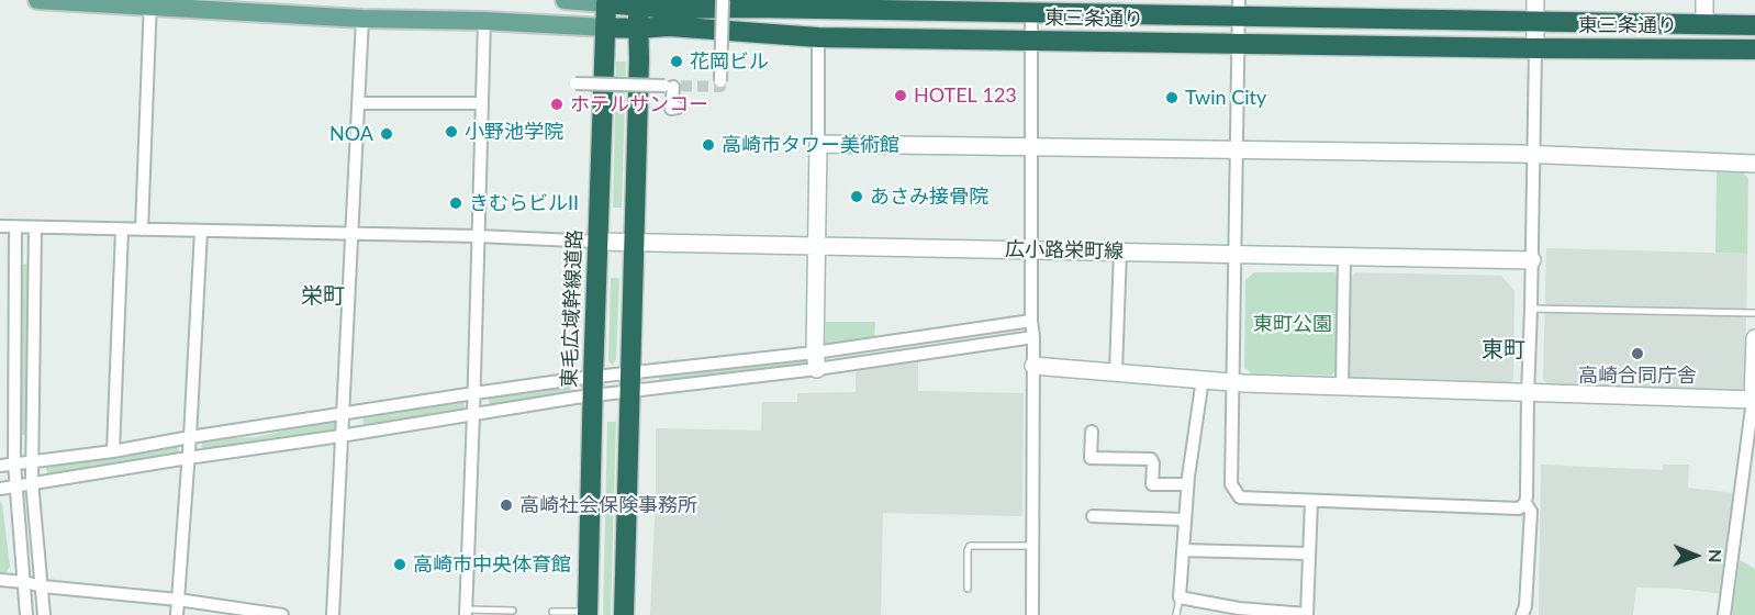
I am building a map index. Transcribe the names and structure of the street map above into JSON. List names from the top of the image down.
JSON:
{
  "streets": {
    "highway": ["東三条通り", "東毛広域幹線道路"],
    "street": ["広小路栄町線"]
  },
  "crossings": [
    ["東三条通り", "東毛広域幹線道路"],
    ["広小路栄町線", "東毛広域幹線道路"]
  ],
  "districts": ["栄町", "東町"],
  "parks": ["東町公園"],
  "places": [
    "花岡ビル",
    "HOTEL 123",
    "Twin City",
    "ホテルサンコー",
    "小野池学院",
    "NOA",
    "高崎市タワー美術館",
    "あさみ接骨院",
    "きむらビルII",
    "高崎合同庁舎",
    "高崎社会保険事務所",
    "高崎市中央体育館"
  ],
  "north": "right"
}
